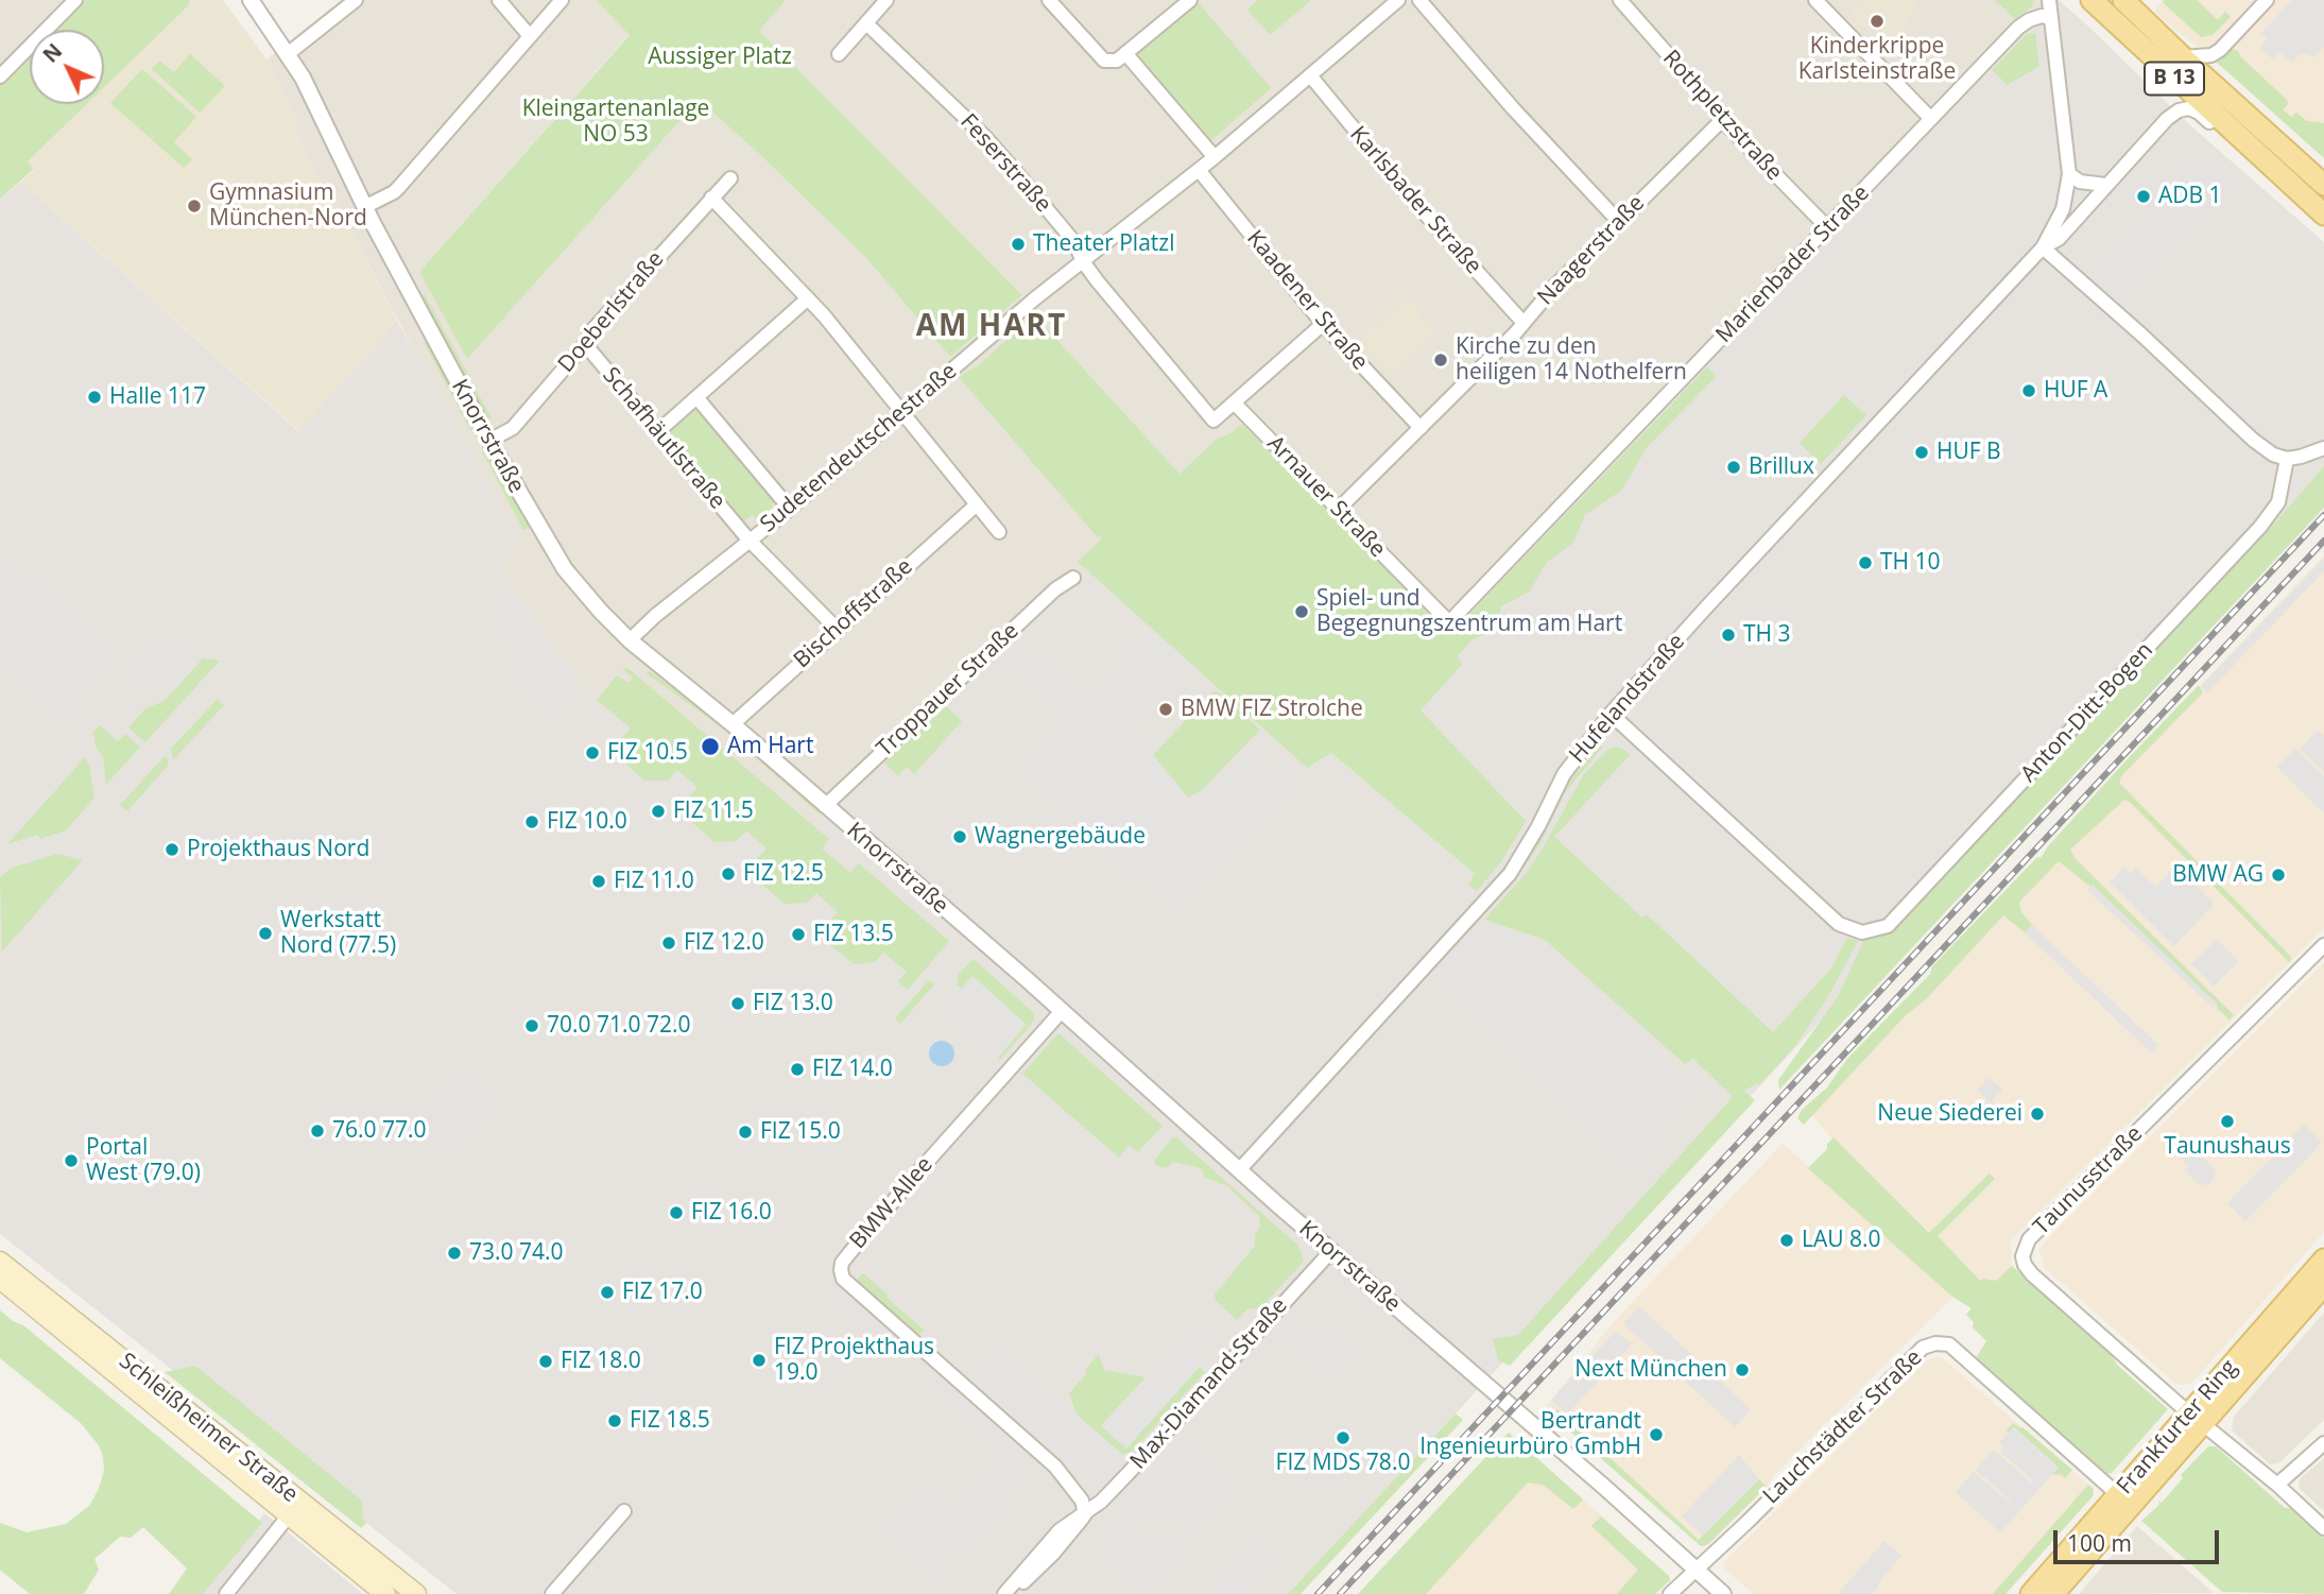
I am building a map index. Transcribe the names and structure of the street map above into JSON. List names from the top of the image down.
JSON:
{
  "streets": {
    "main road": ["B 13", "Frankfurter Ring", "Schleißheimer Straße"],
    "street": [
      "Rothpletzstraße",
      "Feserstraße",
      "Karlsbader Straße",
      "Naagerstraße",
      "Marienbader Straße",
      "Kaadener Straße",
      "Doeberlstraße",
      "Knorrstraße",
      "Schafhäutlstraße",
      "Sudetendeutschestraße",
      "Arnauer Straße",
      "Bischoffstraße",
      "Troppauer Straße",
      "Hufelandstraße",
      "Anton-Ditt-Bogen",
      "Taunusstraße",
      "BMW-Allee",
      "Max-Diamand-Straße",
      "Lauchstädter Straße"
    ]
  },
  "crossings": [
    ["B 13", "Hufelandstraße"],
    ["Rothpletzstraße", "Naagerstraße"],
    ["Rothpletzstraße", "Marienbader Straße"],
    ["Feserstraße", "Sudetendeutschestraße"],
    ["Feserstraße", "Arnauer Straße"],
    ["Karlsbader Straße", "Naagerstraße"],
    ["Karlsbader Straße", "Sudetendeutschestraße"],
    ["Naagerstraße", "Kaadener Straße"],
    ["Naagerstraße", "Arnauer Straße"],
    ["Marienbader Straße", "Arnauer Straße"],
    ["Marienbader Straße", "Hufelandstraße"],
    ["Kaadener Straße", "Sudetendeutschestraße"],
    ["Doeberlstraße", "Knorrstraße"],
    ["Doeberlstraße", "Schafhäutlstraße"],
    ["Knorrstraße", "Sudetendeutschestraße"],
    ["Knorrstraße", "Bischoffstraße"],
    ["Knorrstraße", "Troppauer Straße"],
    ["Knorrstraße", "Hufelandstraße"],
    ["Knorrstraße", "BMW-Allee"],
    ["Knorrstraße", "Max-Diamand-Straße"],
    ["Knorrstraße", "Lauchstädter Straße"],
    ["Schafhäutlstraße", "Sudetendeutschestraße"],
    ["Schafhäutlstraße", "Bischoffstraße"],
    ["Hufelandstraße", "Anton-Ditt-Bogen"],
    ["Taunusstraße", "Frankfurter Ring"],
    ["BMW-Allee", "Max-Diamand-Straße"],
    ["Lauchstädter Straße", "Frankfurter Ring"]
  ],
  "districts": ["AM HART"],
  "parks": ["Aussiger Platz", "Kleingartenanlage NO 53"],
  "places": [
    "Kinderkrippe Karlsteinstraße",
    "ADB 1",
    "Gymnasium München-Nord",
    "Theater Platzl",
    "Kirche zu den heiligen 14 Nothelfern",
    "HUF A",
    "Halle 117",
    "HUF B",
    "Brillux",
    "TH 10",
    "Spiel- und Begegnungszentrum am Hart",
    "TH 3",
    "BMW FIZ Strolche",
    "Am Hart",
    "FIZ 10.5",
    "FIZ 11.5",
    "FIZ 10.0",
    "Wagnergebäude",
    "Projekthaus Nord",
    "FIZ 12.5",
    "BMW AG",
    "FIZ 11.0",
    "Werkstatt Nord (77.5)",
    "FIZ 13.5",
    "FIZ 12.0",
    "FIZ 13.0",
    "70.0 71.0 72.0",
    "FIZ 14.0",
    "Neue Siederei",
    "Taunushaus",
    "76.0 77.0",
    "FIZ 15.0",
    "Portal West (79.0)",
    "FIZ 16.0",
    "LAU 8.0",
    "73.0 74.0",
    "FIZ 17.0",
    "FIZ Projekthaus 19.0",
    "FIZ 18.0",
    "Next München",
    "FIZ 18.5",
    "Bertrandt Ingenieurbüro GmbH",
    "FIZ MDS 78.0"
  ],
  "scale_bar": "100 m",
  "north": "top left"
}
